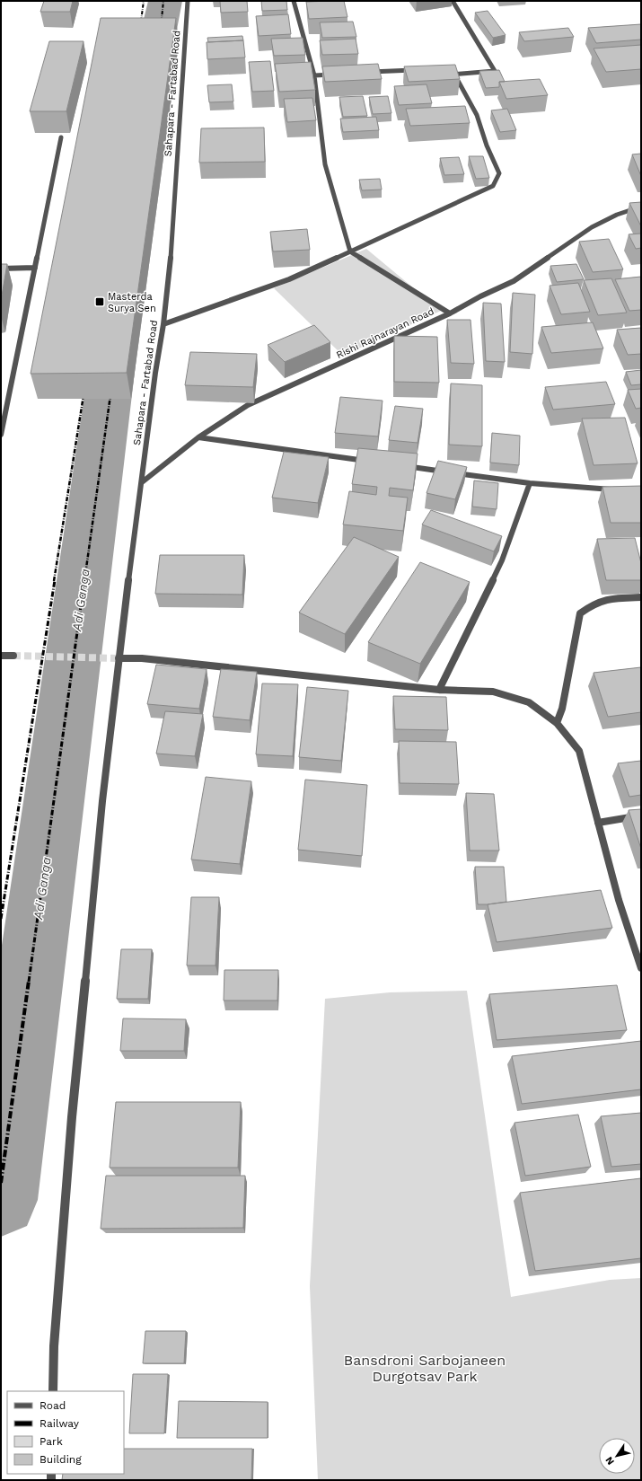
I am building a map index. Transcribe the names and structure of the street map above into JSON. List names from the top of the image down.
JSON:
{
  "streets": {
    "street": ["Sahapara - Fartabad Road", "Rishi Rajnarayan Road"]
  },
  "crossings": [
    ["Sahapara - Fartabad Road", "Rishi Rajnarayan Road"]
  ],
  "water": ["Adi Ganga"],
  "parks": ["Bansdroni Sarbojaneen Durgotsav Park"],
  "places": {
    "transit": ["Masterda Surya Sen"]
  },
  "legend": [
    "Road",
    "Railway",
    "Park",
    "Building"
  ],
  "north": "bottom left"
}
